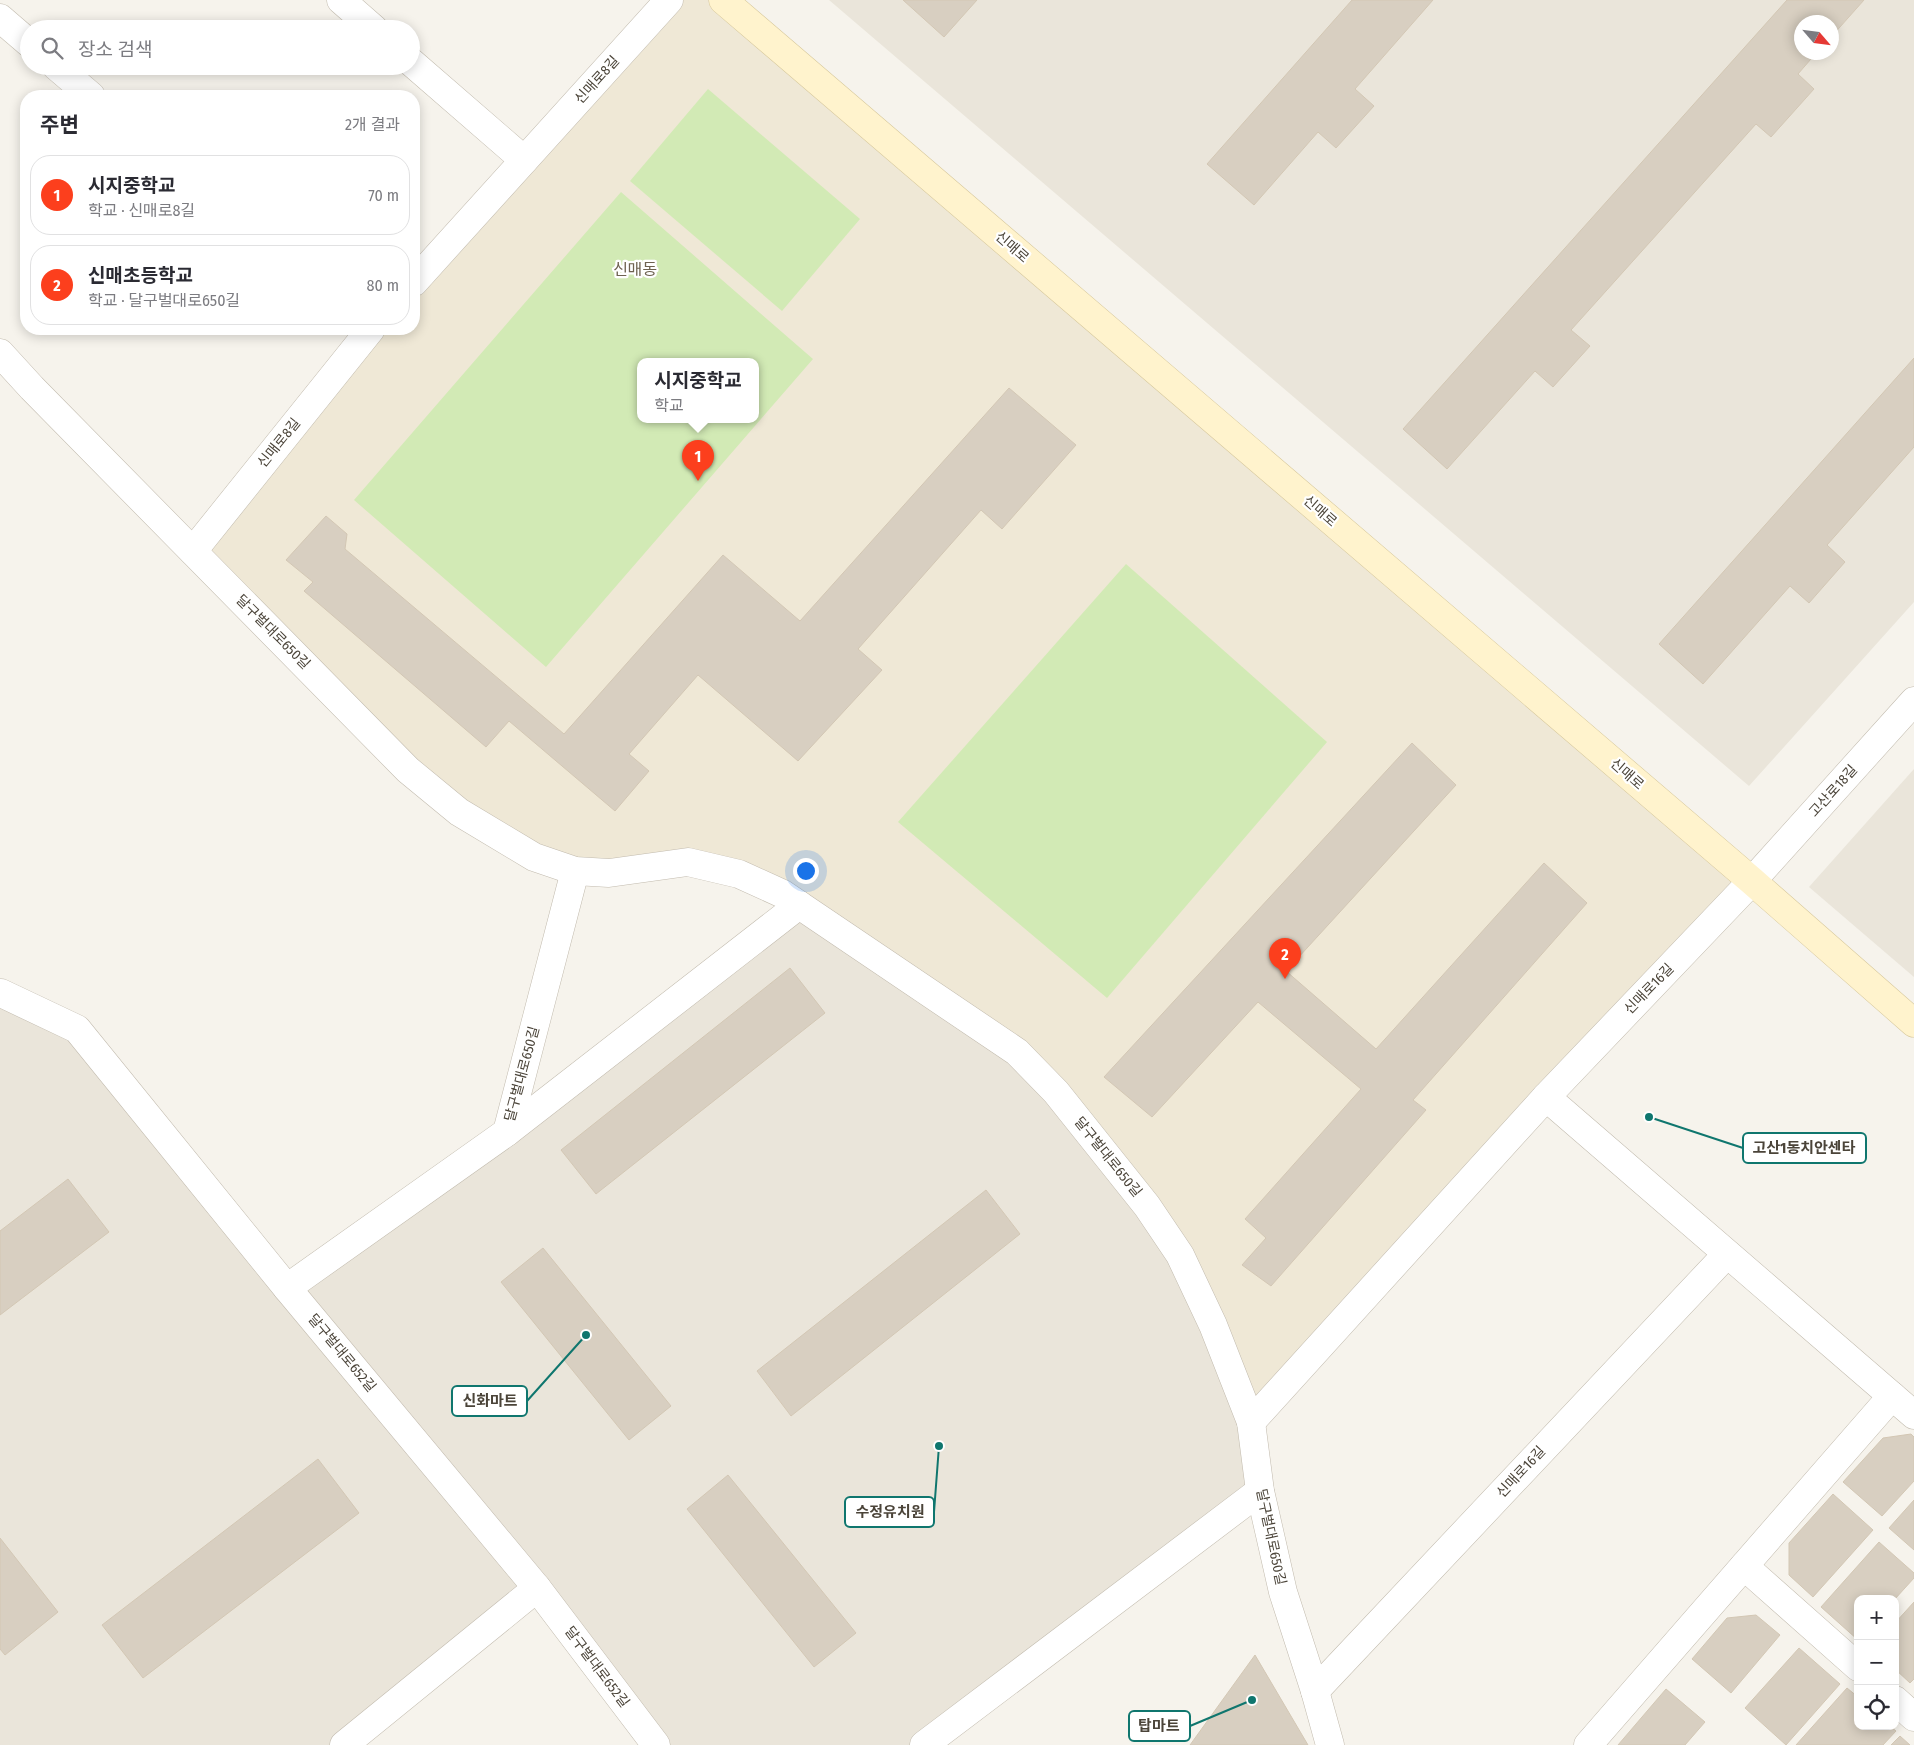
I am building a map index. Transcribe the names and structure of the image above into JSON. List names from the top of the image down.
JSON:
{
  "streets": {
    "street": [
      "신매로8길",
      "신매로",
      "달구벌대로650길",
      "고산로18길",
      "신매로16길",
      "달구벌대로652길"
    ]
  },
  "crossings": [
    ["신매로8길", "달구벌대로650길"],
    ["신매로", "고산로18길"],
    ["신매로", "신매로16길"],
    ["달구벌대로650길", "신매로16길"],
    ["달구벌대로650길", "달구벌대로652길"],
    ["고산로18길", "신매로16길"]
  ],
  "districts": ["신매동"],
  "places": [
    "고산1동치안센타",
    "신화마트",
    "수정유치원",
    "탑마트"
  ],
  "north": "bottom right",
  "page": {
    "search": "장소 검색",
    "heading": ["주변", "2개 결과"],
    "list": [
      {
        "mark": "1",
        "name": "시지중학교",
        "note": "학교 · 신매로8길",
        "value": "70 m"
      },
      {
        "mark": "2",
        "name": "신매초등학교",
        "note": "학교 · 달구벌대로650길",
        "value": "80 m"
      }
    ],
    "popup": ["시지중학교", "학교"],
    "pins": ["1", "2"],
    "map_buttons": ["+", "−"]
  }
}
